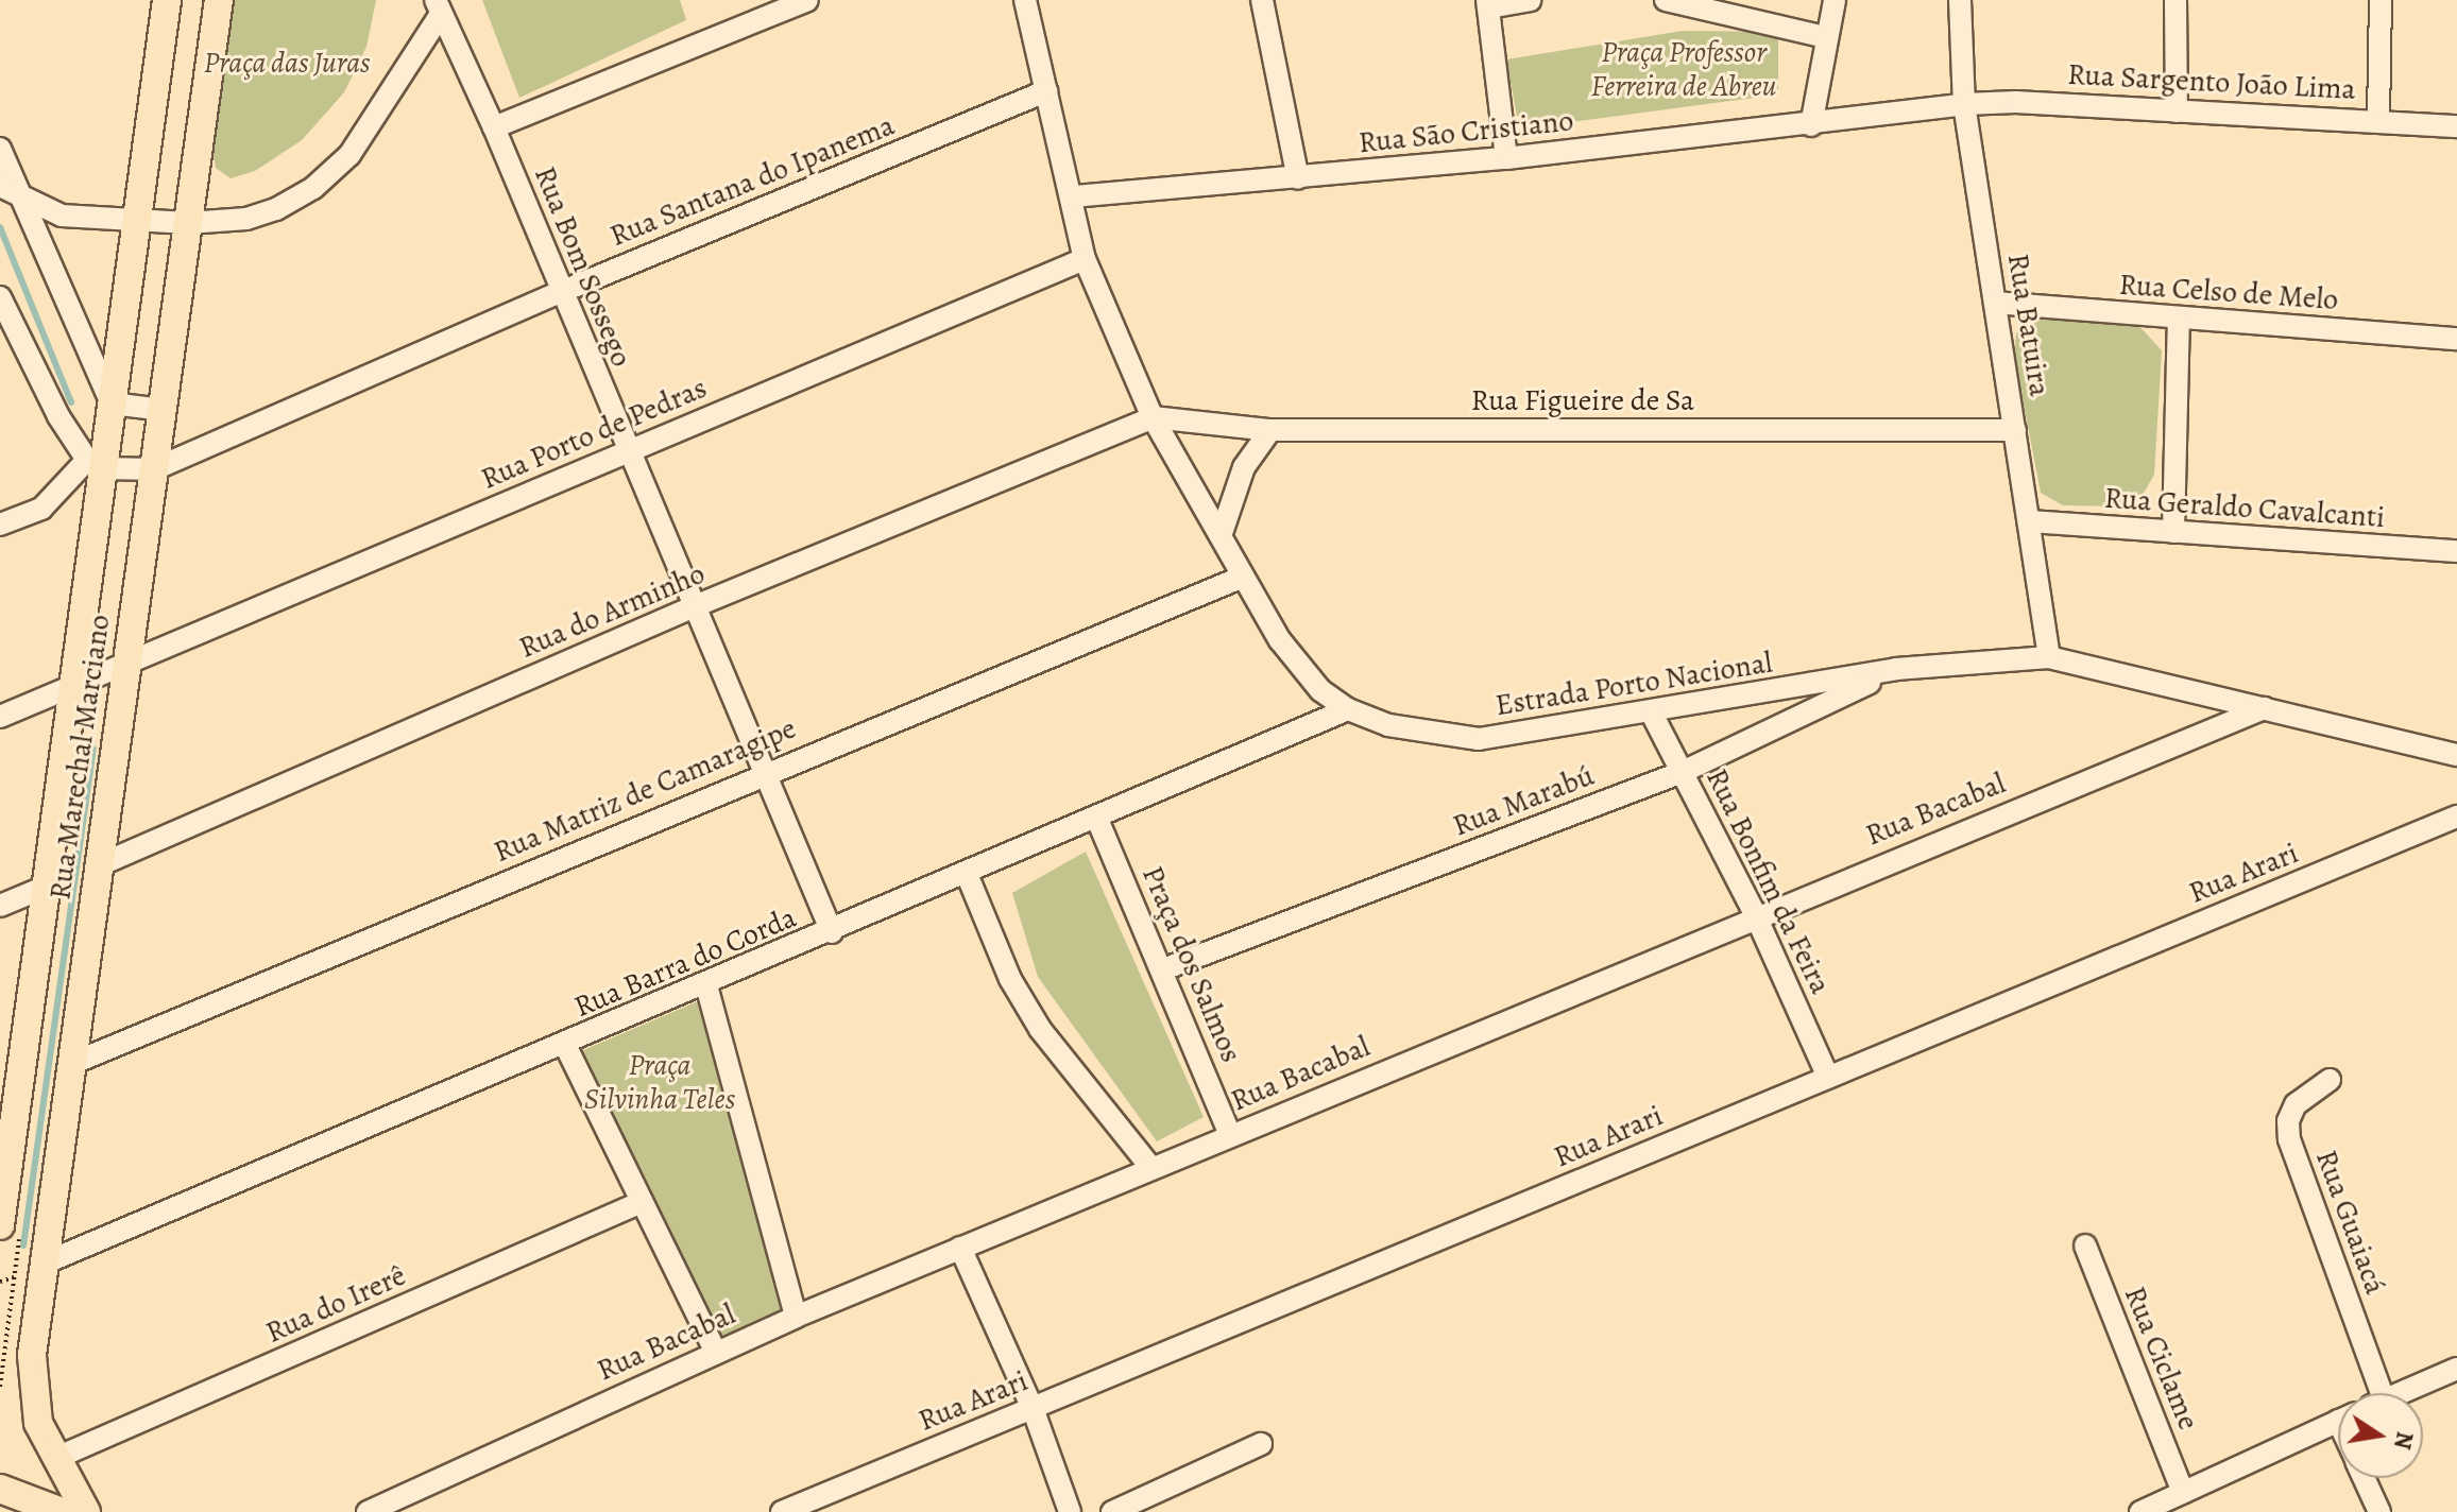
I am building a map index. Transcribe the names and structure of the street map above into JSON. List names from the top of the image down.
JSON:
{
  "streets": {
    "main road": ["Rua Marechal Marciano"],
    "street": [
      "Rua Sargento João Lima",
      "Rua São Cristiano",
      "Rua Santana do Ipanema",
      "Rua Bom Sossego",
      "Rua Celso de Melo",
      "Rua Batuira",
      "Rua Figueire de Sa",
      "Rua Porto de Pedras",
      "Rua Geraldo Cavalcanti",
      "Rua do Arminho",
      "Estrada Porto Nacional",
      "Rua Matriz de Camaragipe",
      "Rua Marabú",
      "Rua Bacabal",
      "Rua Arari",
      "Rua Bonfim da Feira",
      "Rua Barra do Corda",
      "Praça dos Salmos",
      "Rua Guaiacá",
      "Rua do Irerê",
      "Rua Ciclame"
    ]
  },
  "crossings": [
    ["Rua Sargento João Lima", "Rua São Cristiano"],
    ["Rua Sargento João Lima", "Rua Batuira"],
    ["Rua São Cristiano", "Rua Batuira"],
    ["Rua São Cristiano", "Estrada Porto Nacional"],
    ["Rua Santana do Ipanema", "Rua Bom Sossego"],
    ["Rua Santana do Ipanema", "Estrada Porto Nacional"],
    ["Rua Santana do Ipanema", "Rua Marechal Marciano"],
    ["Rua Bom Sossego", "Rua Porto de Pedras"],
    ["Rua Bom Sossego", "Rua do Arminho"],
    ["Rua Bom Sossego", "Rua Matriz de Camaragipe"],
    ["Rua Bom Sossego", "Rua Barra do Corda"],
    ["Rua Celso de Melo", "Rua Batuira"],
    ["Rua Batuira", "Rua Figueire de Sa"],
    ["Rua Batuira", "Rua Geraldo Cavalcanti"],
    ["Rua Batuira", "Estrada Porto Nacional"],
    ["Rua Figueire de Sa", "Rua do Arminho"],
    ["Rua Figueire de Sa", "Estrada Porto Nacional"],
    ["Rua Porto de Pedras", "Estrada Porto Nacional"],
    ["Rua Porto de Pedras", "Rua Marechal Marciano"],
    ["Rua do Arminho", "Estrada Porto Nacional"],
    ["Rua do Arminho", "Rua Marechal Marciano"],
    ["Estrada Porto Nacional", "Rua Matriz de Camaragipe"],
    ["Estrada Porto Nacional", "Rua Marabú"],
    ["Estrada Porto Nacional", "Rua Bacabal"],
    ["Estrada Porto Nacional", "Rua Bonfim da Feira"],
    ["Estrada Porto Nacional", "Rua Barra do Corda"],
    ["Rua Marechal Marciano", "Rua Matriz de Camaragipe"],
    ["Rua Marechal Marciano", "Rua Barra do Corda"],
    ["Rua Marechal Marciano", "Rua do Irerê"],
    ["Rua Marabú", "Rua Bonfim da Feira"],
    ["Rua Marabú", "Praça dos Salmos"],
    ["Rua Bacabal", "Rua Bonfim da Feira"],
    ["Rua Bacabal", "Praça dos Salmos"],
    ["Rua Arari", "Rua Bonfim da Feira"],
    ["Rua Barra do Corda", "Praça dos Salmos"]
  ],
  "parks": ["Praça Professor Ferreira de Abreu", "Praça das Juras", "Praça Silvinha Teles"],
  "north": "right"
}
